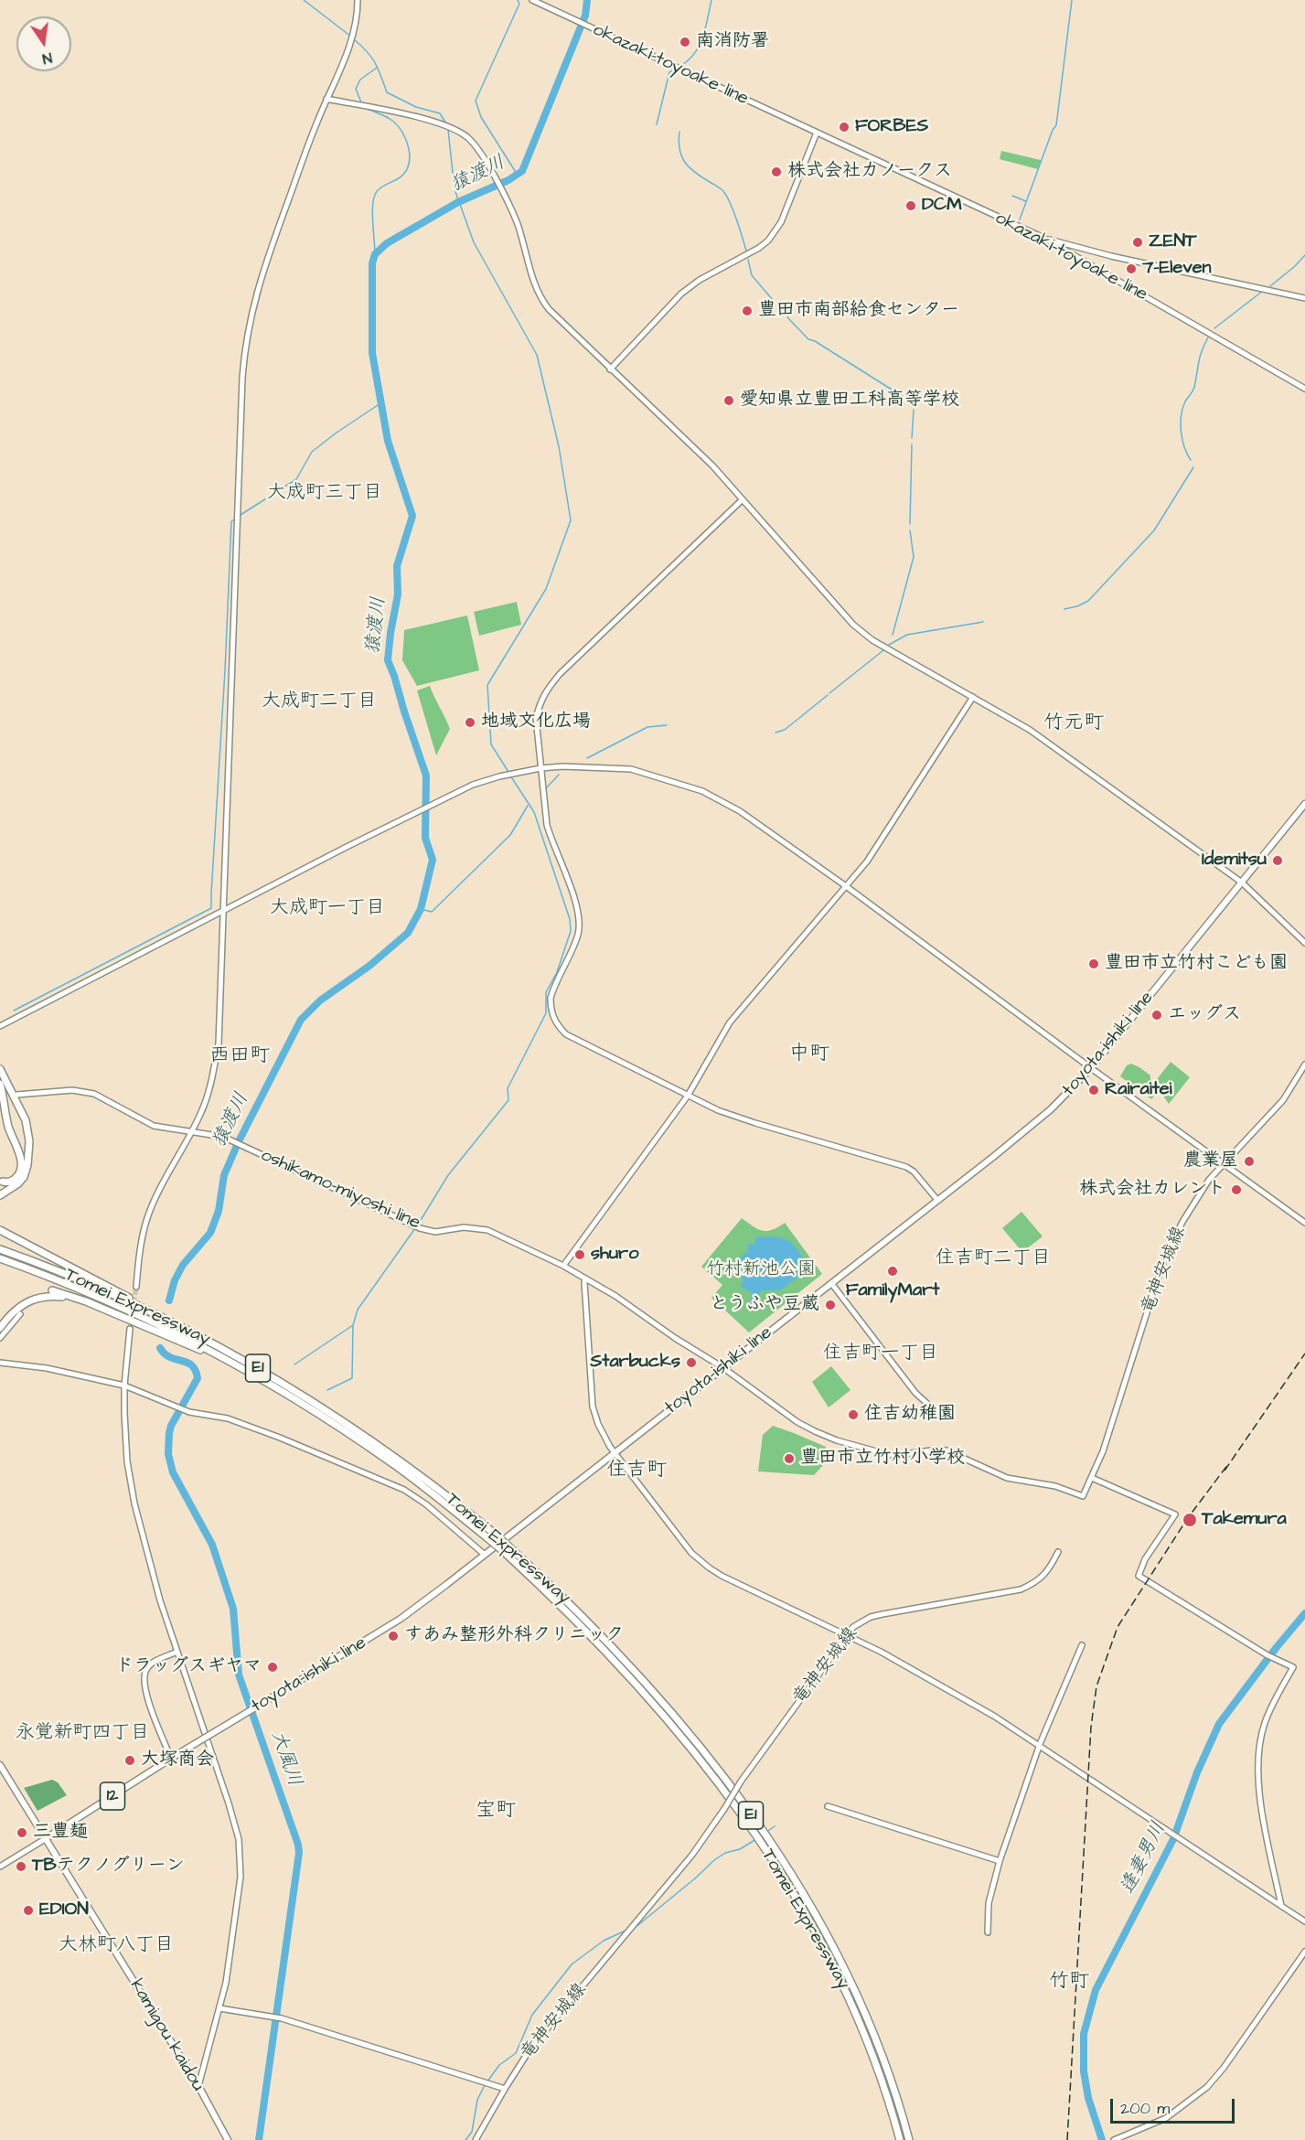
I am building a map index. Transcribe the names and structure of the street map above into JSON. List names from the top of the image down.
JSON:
{
  "streets": {
    "highway": ["Tomei Expressway", "E1"],
    "main road": ["toyota-ishiki line", "12", "kamigou kaidou"],
    "street": ["okazaki-toyoake line", "oshikamo-miyoshi line", "竜神安城線"]
  },
  "crossings": [
    ["toyota-ishiki line", "oshikamo-miyoshi line"],
    ["toyota-ishiki line", "kamigou kaidou"],
    ["oshikamo-miyoshi line", "竜神安城線"]
  ],
  "districts": [
    "大成町三丁目",
    "大成町二丁目",
    "竹元町",
    "大成町一丁目",
    "中町",
    "西田町",
    "住吉町二丁目",
    "住吉町一丁目",
    "住吉町",
    "永覚新町四丁目",
    "宝町",
    "大林町八丁目",
    "竹町"
  ],
  "water": ["猿渡川", "大風川", "逢妻男川"],
  "parks": ["竹村新池公園"],
  "places": [
    "南消防署",
    "FORBES",
    "株式会社カノークス",
    "DCM",
    "ZENT",
    "7-Eleven",
    "豊田市南部給食センター",
    "愛知県立豊田工科高等学校",
    "地域文化広場",
    "Idemitsu",
    "豊田市立竹村こども園",
    "エッグス",
    "Rairaitei",
    "農業屋",
    "株式会社カレント",
    "shuro",
    "FamilyMart",
    "とうふや豆蔵",
    "Starbucks",
    "住吉幼稚園",
    "豊田市立竹村小学校",
    "Takemura",
    "すあみ整形外科クリニック",
    "ドラッグスギヤマ",
    "大塚商会",
    "三豊麺",
    "TBテクノグリーン",
    "EDION"
  ],
  "scale_bar": "200 m",
  "north": "bottom"
}
